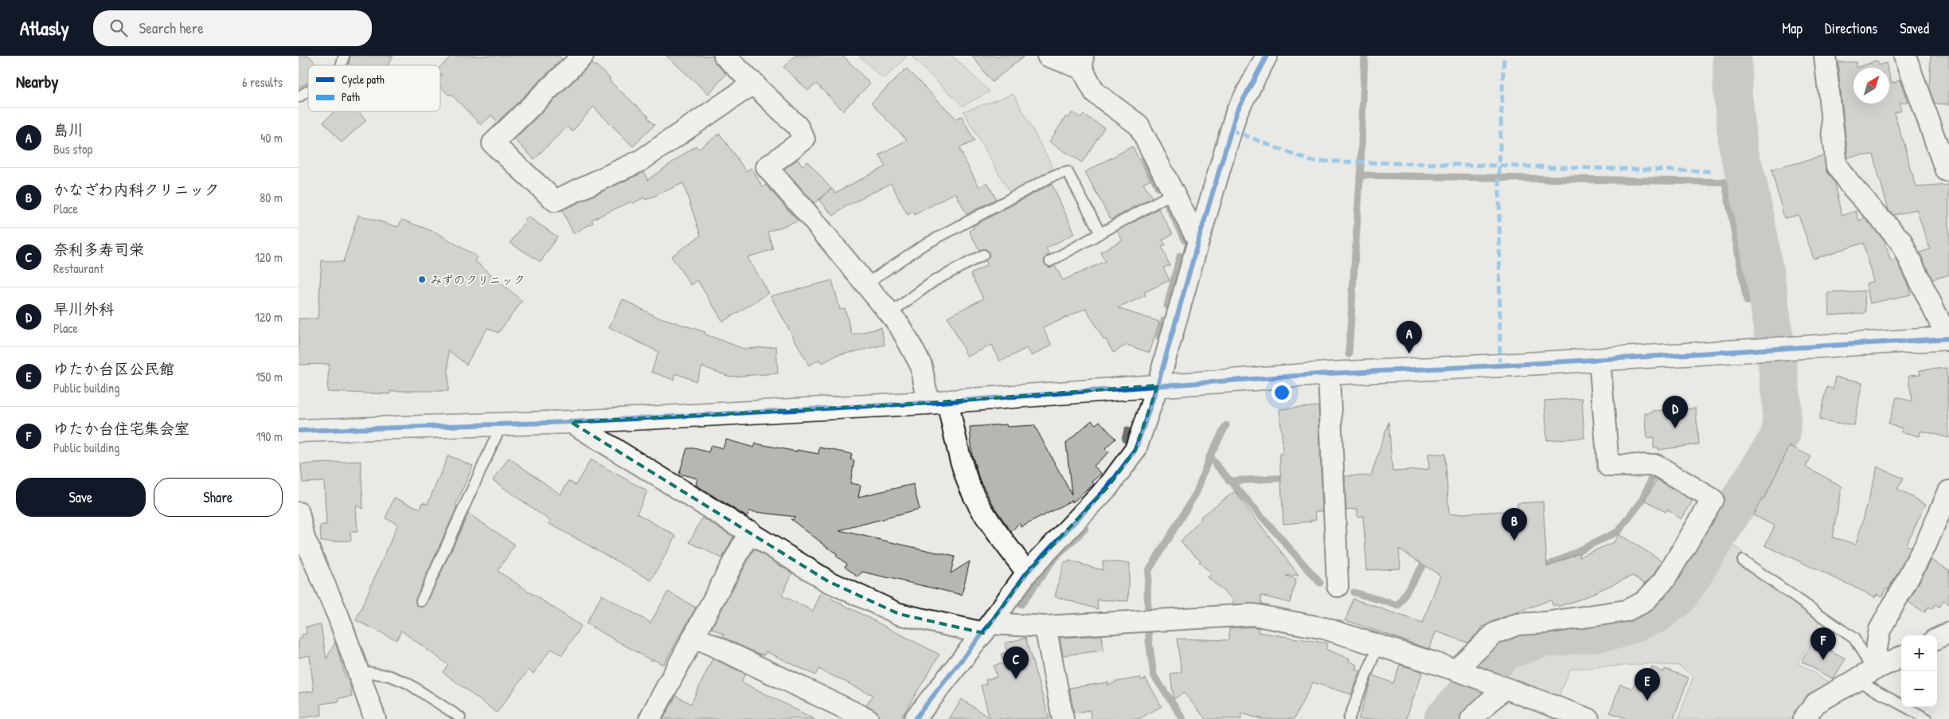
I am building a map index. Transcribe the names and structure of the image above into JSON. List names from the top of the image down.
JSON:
{
  "places": ["みずのクリニック"],
  "legend": ["Cycle path", "Path"],
  "north": "top right",
  "page": {
    "header": "Atlasly",
    "search": "Search here",
    "nav": ["Map", "Directions", "Saved"],
    "heading": ["Nearby", "6 results"],
    "list": [
      {
        "mark": "A",
        "name": "島川",
        "note": "Bus stop",
        "value": "40 m"
      },
      {
        "mark": "B",
        "name": "かなざわ内科クリニック",
        "note": "Place",
        "value": "80 m"
      },
      {
        "mark": "C",
        "name": "奈利多寿司栄",
        "note": "Restaurant",
        "value": "120 m"
      },
      {
        "mark": "D",
        "name": "早川外科",
        "note": "Place",
        "value": "120 m"
      },
      {
        "mark": "E",
        "name": "ゆたか台区公民館",
        "note": "Public building",
        "value": "150 m"
      },
      {
        "mark": "F",
        "name": "ゆたか台住宅集会室",
        "note": "Public building",
        "value": "190 m"
      }
    ],
    "pins": [
      "A",
      "D",
      "B",
      "F",
      "C",
      "E"
    ],
    "buttons": ["Save", "Share"],
    "map_buttons": ["+", "−"]
  }
}
